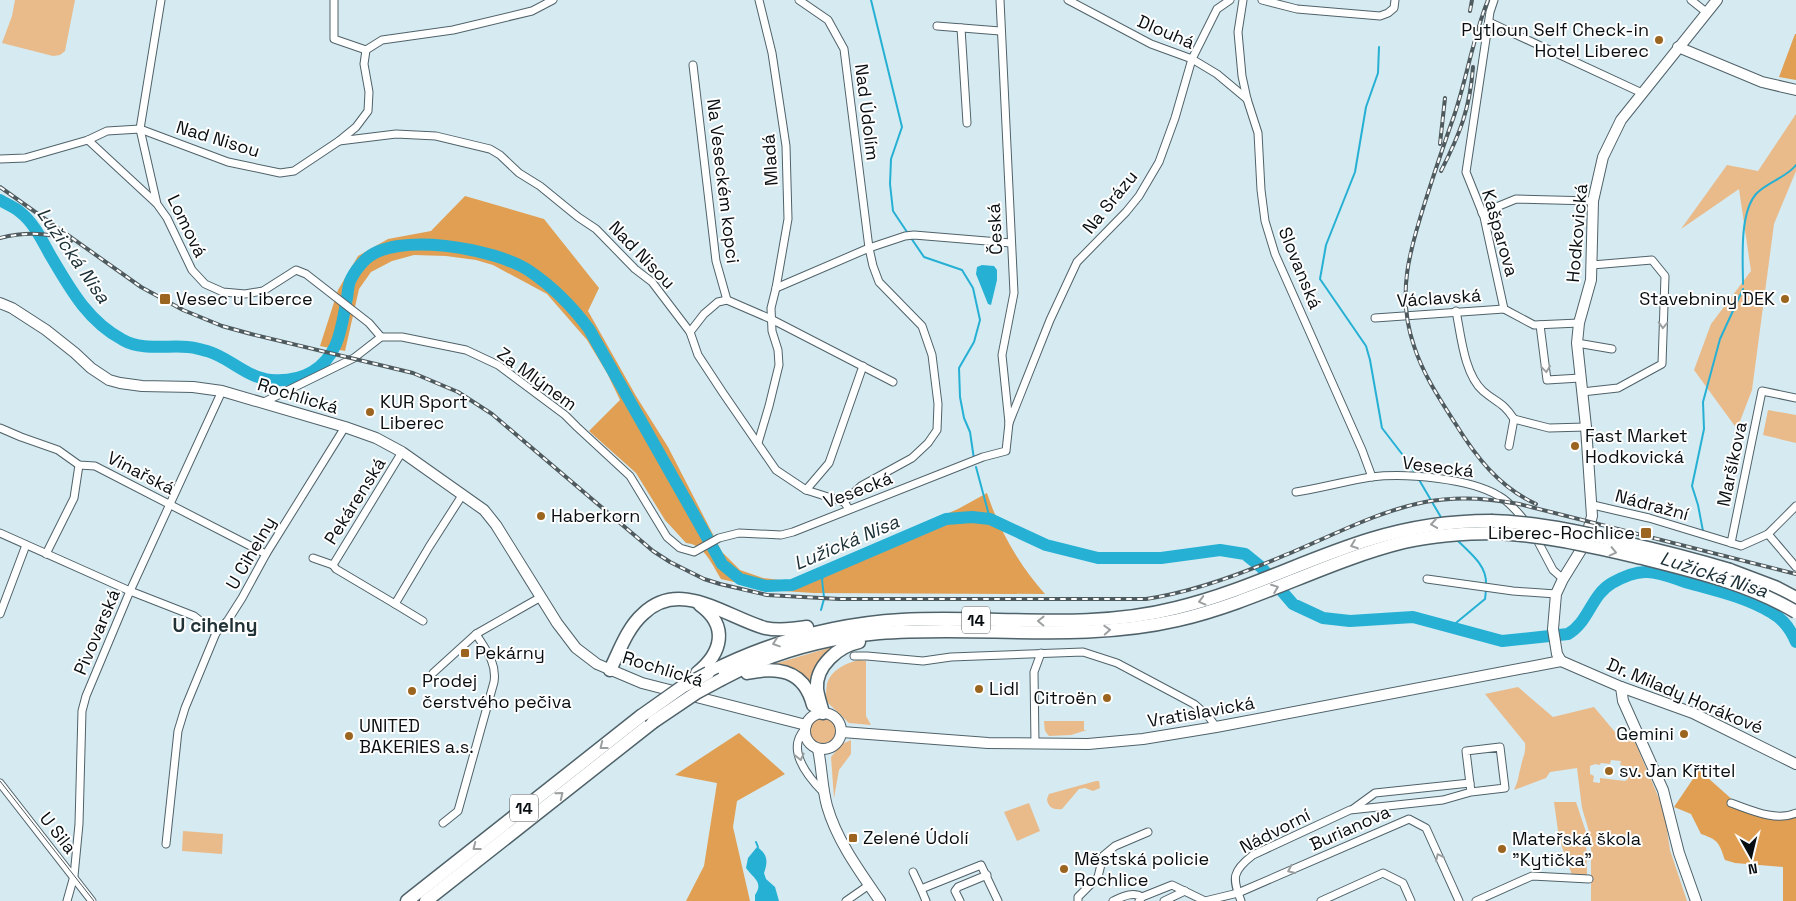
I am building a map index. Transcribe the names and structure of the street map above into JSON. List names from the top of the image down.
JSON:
{
  "streets": {
    "highway": ["14"],
    "street": [
      "Dlouhá",
      "Nad Údolím",
      "Nad Nisou",
      "Mladá",
      "Na Veseckém kopci",
      "Na Srázu",
      "Lomová",
      "Česká",
      "Kašparova",
      "Hodkovická",
      "Slovanská",
      "Václavská",
      "Za Mlýnem",
      "Rochlická",
      "Maršíkova",
      "Vesecká",
      "Vinařská",
      "Pekárenská",
      "Nádražní",
      "U Cihelny",
      "Pivovarská",
      "Dr. Milady Horákové",
      "Vratislavická",
      "Burianova",
      "Nádvorní",
      "U Sila"
    ]
  },
  "crossings": [
    ["Dlouhá", "Na Srázu"],
    ["Dlouhá", "Slovanská"],
    ["Nad Údolím", "Nad Nisou"],
    ["Nad Nisou", "Mladá"],
    ["Nad Nisou", "Lomová"],
    ["Na Srázu", "Česká"],
    ["Na Srázu", "Vesecká"],
    ["Lomová", "Za Mlýnem"],
    ["Česká", "Vesecká"],
    ["Kašparova", "Václavská"],
    ["Hodkovická", "Vesecká"],
    ["Hodkovická", "Nádražní"],
    ["Slovanská", "Vesecká"],
    ["Za Mlýnem", "Vesecká"],
    ["Rochlická", "Pekárenská"],
    ["Rochlická", "U Cihelny"],
    ["Rochlická", "Pivovarská"],
    ["Rochlická", "Vratislavická"],
    ["Maršíkova", "Nádražní"],
    ["Vinařská", "U Cihelny"],
    ["Vinařská", "Pivovarská"],
    ["Pivovarská", "U Sila"],
    ["Dr. Milady Horákové", "Vratislavická"],
    ["Burianova", "Nádvorní"]
  ],
  "districts": ["U cihelny"],
  "water": ["Lužická Nisa"],
  "places": {
    "other": [
      "Pytloun Self Check-in Hotel Liberec",
      "Stavebniny DEK",
      "KUR Sport Liberec",
      "Fast Market Hodkovická",
      "Haberkorn",
      "Lidl",
      "Prodej čerstvého pečiva",
      "Citroën",
      "Gemini",
      "UNITED BAKERIES a.s.",
      "sv. Jan Křtitel",
      "Mateřská škola \"Kytička\"",
      "Městská policie Rochlice"
    ],
    "transit": [
      "Vesec u Liberce",
      "Liberec-Rochlice",
      "Pekárny",
      "Zelené Údolí"
    ]
  },
  "north": "bottom"
}
